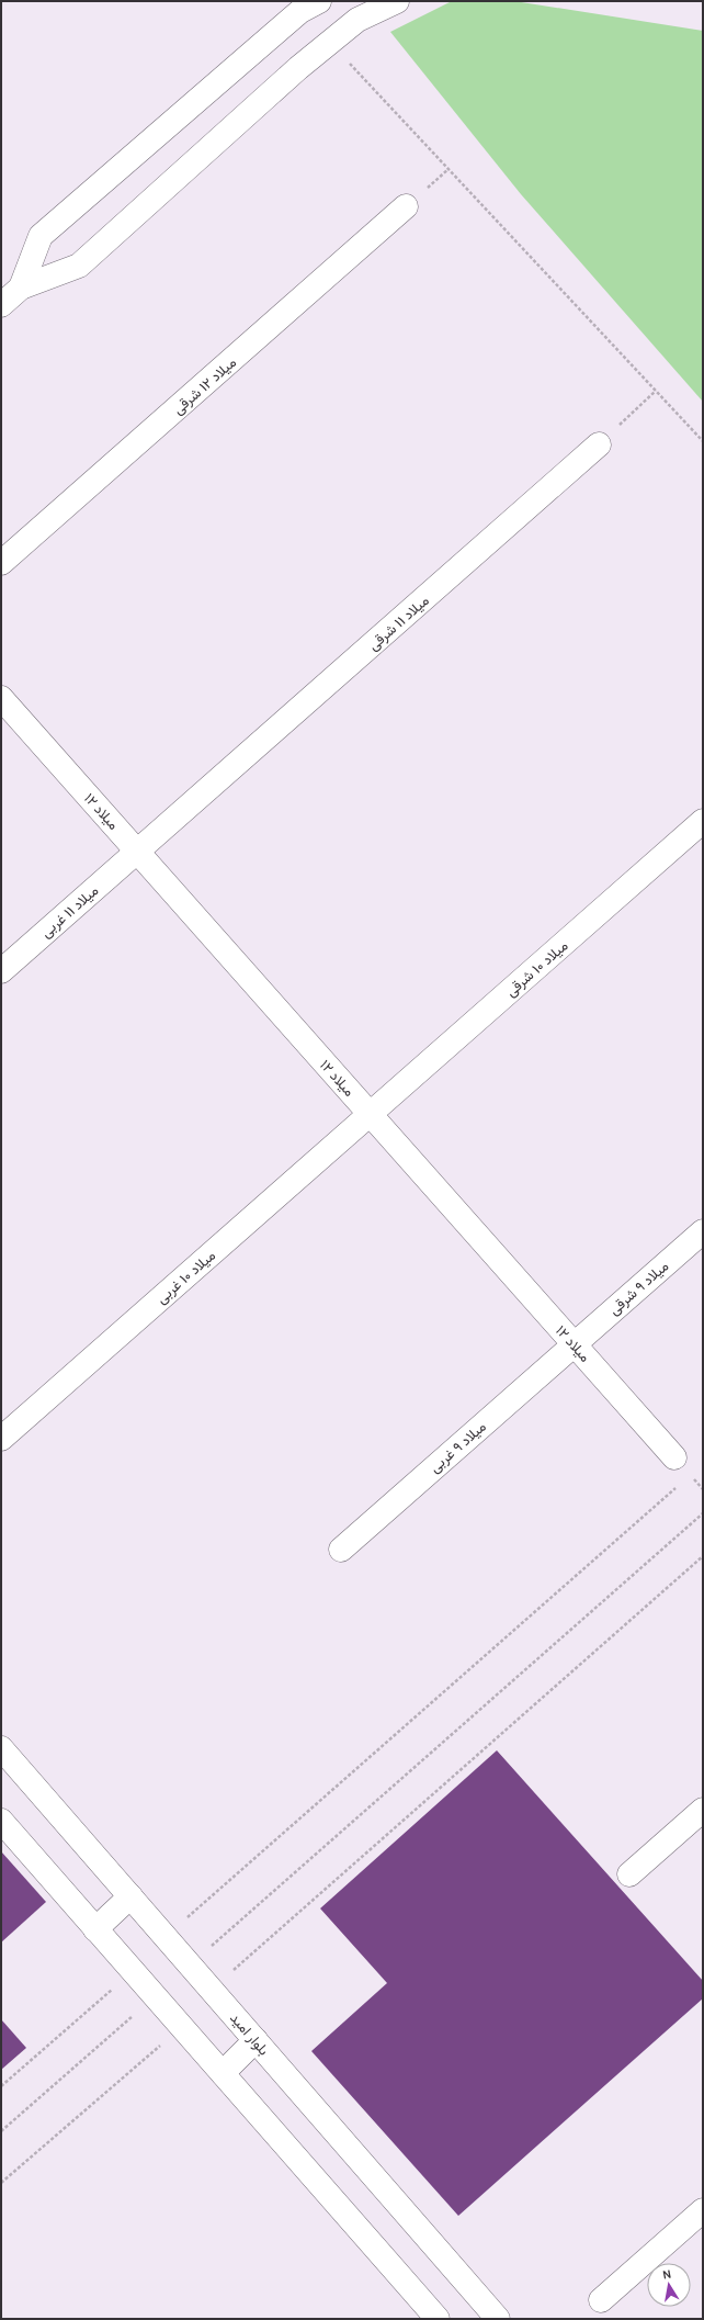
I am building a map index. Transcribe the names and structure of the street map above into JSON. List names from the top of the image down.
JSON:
{
  "streets": {
    "street": [
      "میلاد ۱۲ شرقی",
      "میلاد ۱۱ شرقی",
      "میلاد ۱۲",
      "میلاد ۱۱ غربی",
      "میلاد ۱۰ شرقی",
      "میلاد ۱۰ غربی",
      "میلاد ۹ شرقی",
      "میلاد ۹ غربی",
      "بلوار امید"
    ]
  },
  "crossings": [
    ["میلاد ۱۱ شرقی", "میلاد ۱۲"],
    ["میلاد ۱۱ شرقی", "میلاد ۱۱ غربی"],
    ["میلاد ۱۲", "میلاد ۱۱ غربی"],
    ["میلاد ۱۲", "میلاد ۱۰ شرقی"],
    ["میلاد ۱۲", "میلاد ۱۰ غربی"],
    ["میلاد ۱۲", "میلاد ۹ شرقی"],
    ["میلاد ۱۲", "میلاد ۹ غربی"],
    ["میلاد ۱۰ شرقی", "میلاد ۱۰ غربی"],
    ["میلاد ۹ شرقی", "میلاد ۹ غربی"]
  ],
  "north": "top"
}
